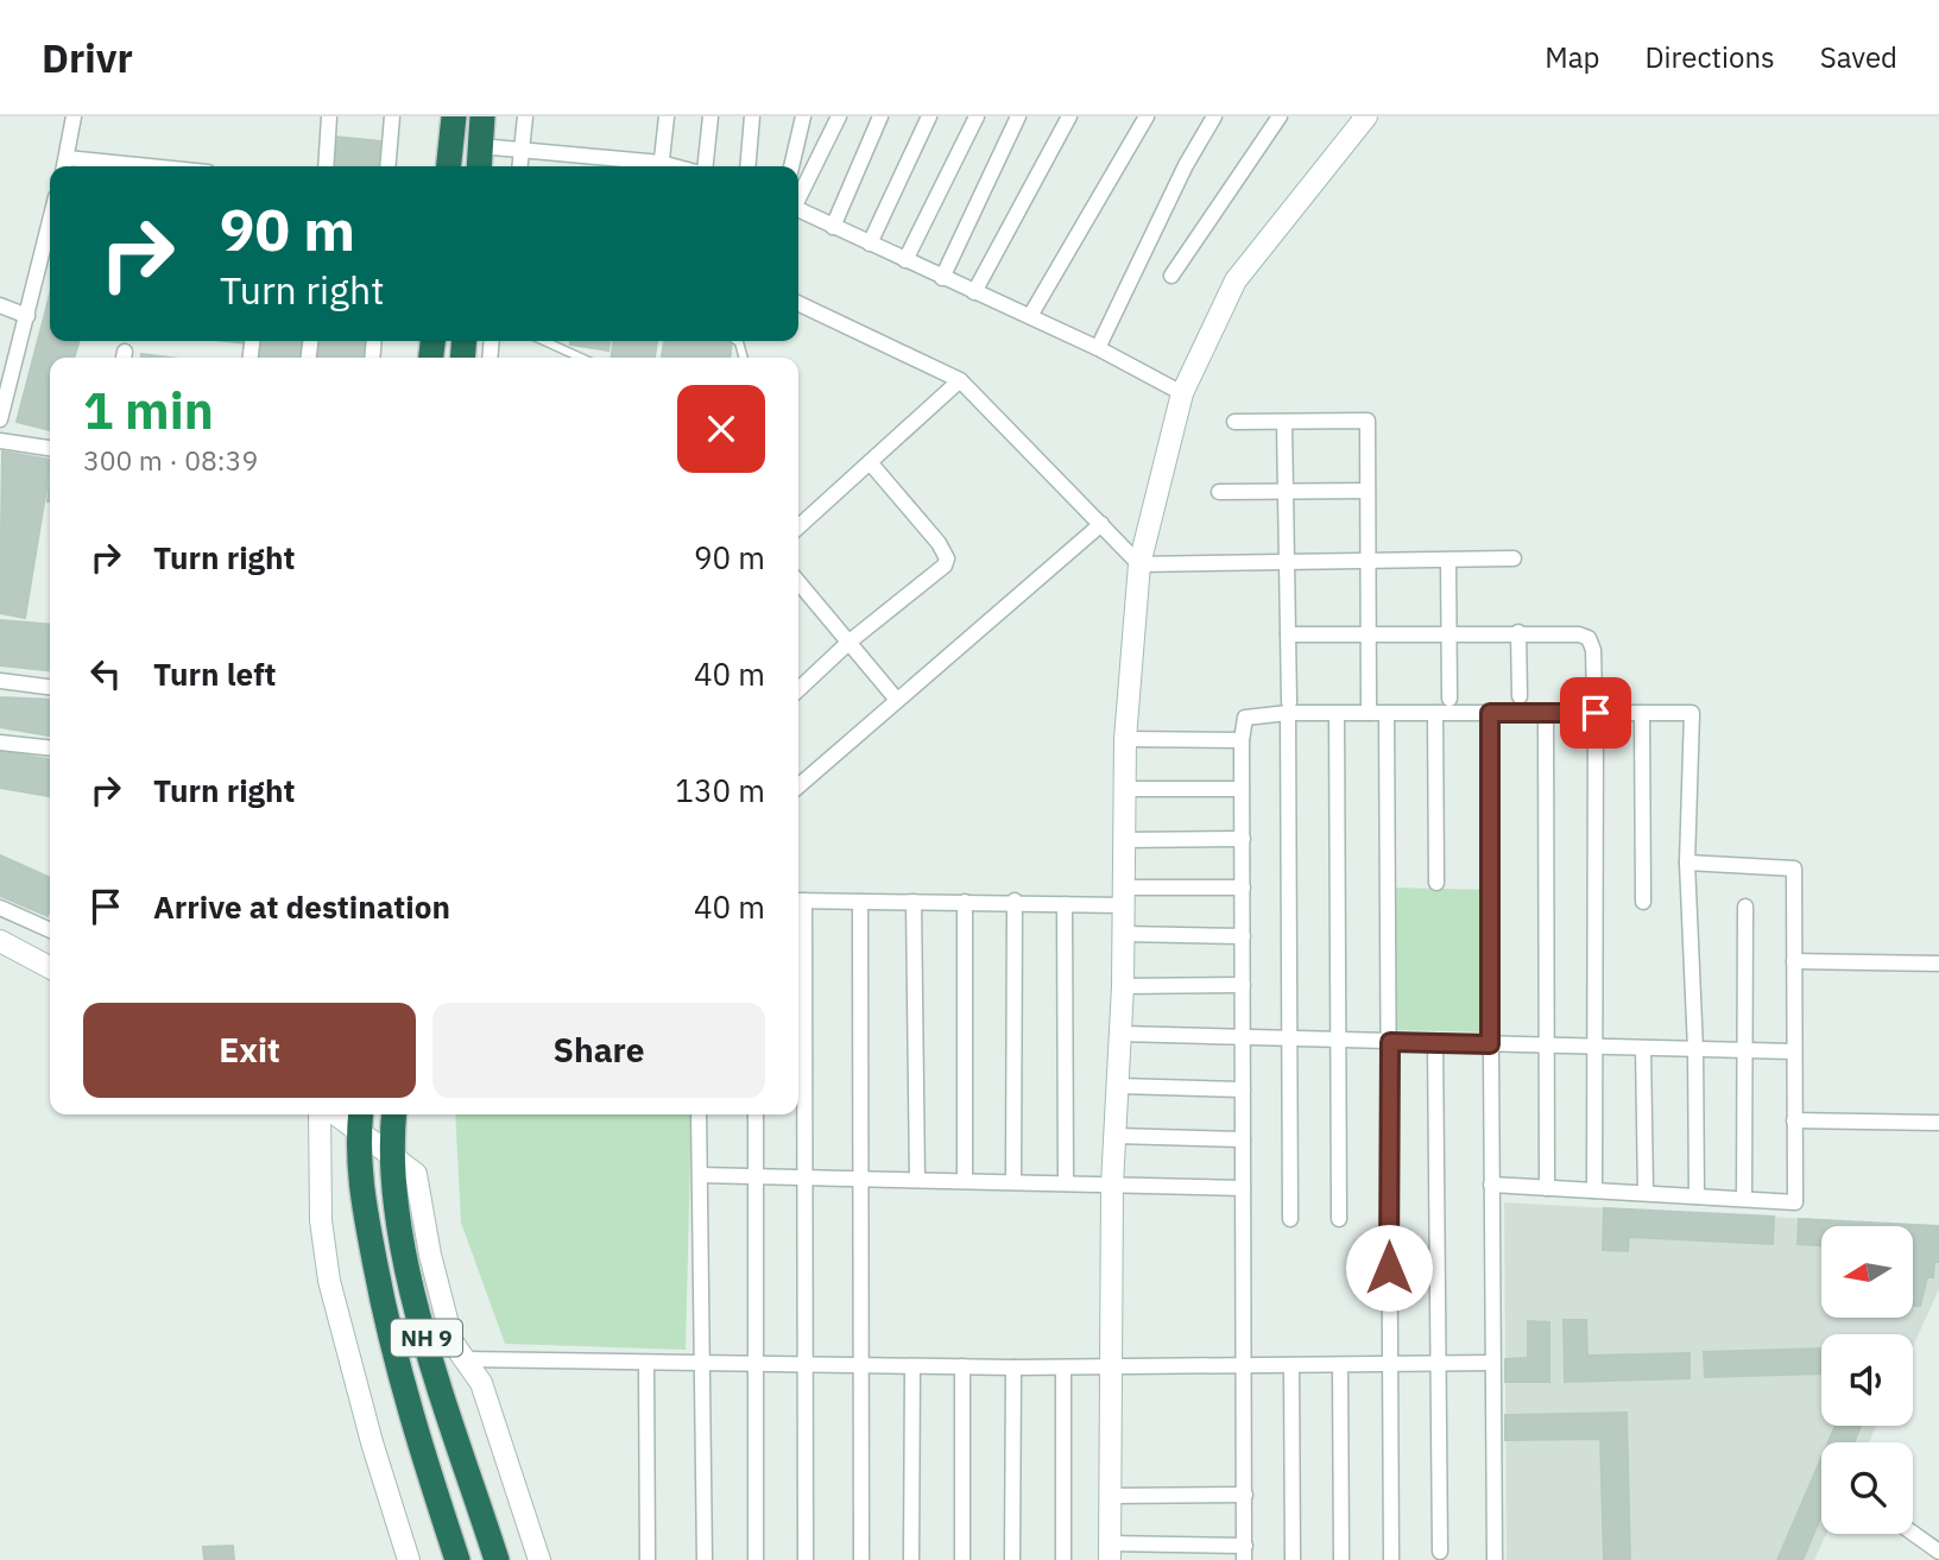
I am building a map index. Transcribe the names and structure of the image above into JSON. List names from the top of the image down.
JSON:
{
  "streets": {
    "highway": ["NH 9"]
  },
  "north": "left",
  "page": {
    "header": "Drivr",
    "nav": ["Map", "Directions", "Saved"],
    "turn": ["90 m", "Turn right"],
    "heading": ["1 min", "300 m · 08:39"],
    "list": [
      {
        "name": "Turn right",
        "value": "90 m"
      },
      {
        "name": "Turn left",
        "value": "40 m"
      },
      {
        "name": "Turn right",
        "value": "130 m"
      },
      {
        "name": "Arrive at destination",
        "value": "40 m"
      }
    ],
    "buttons": ["Exit", "Share"]
  }
}
